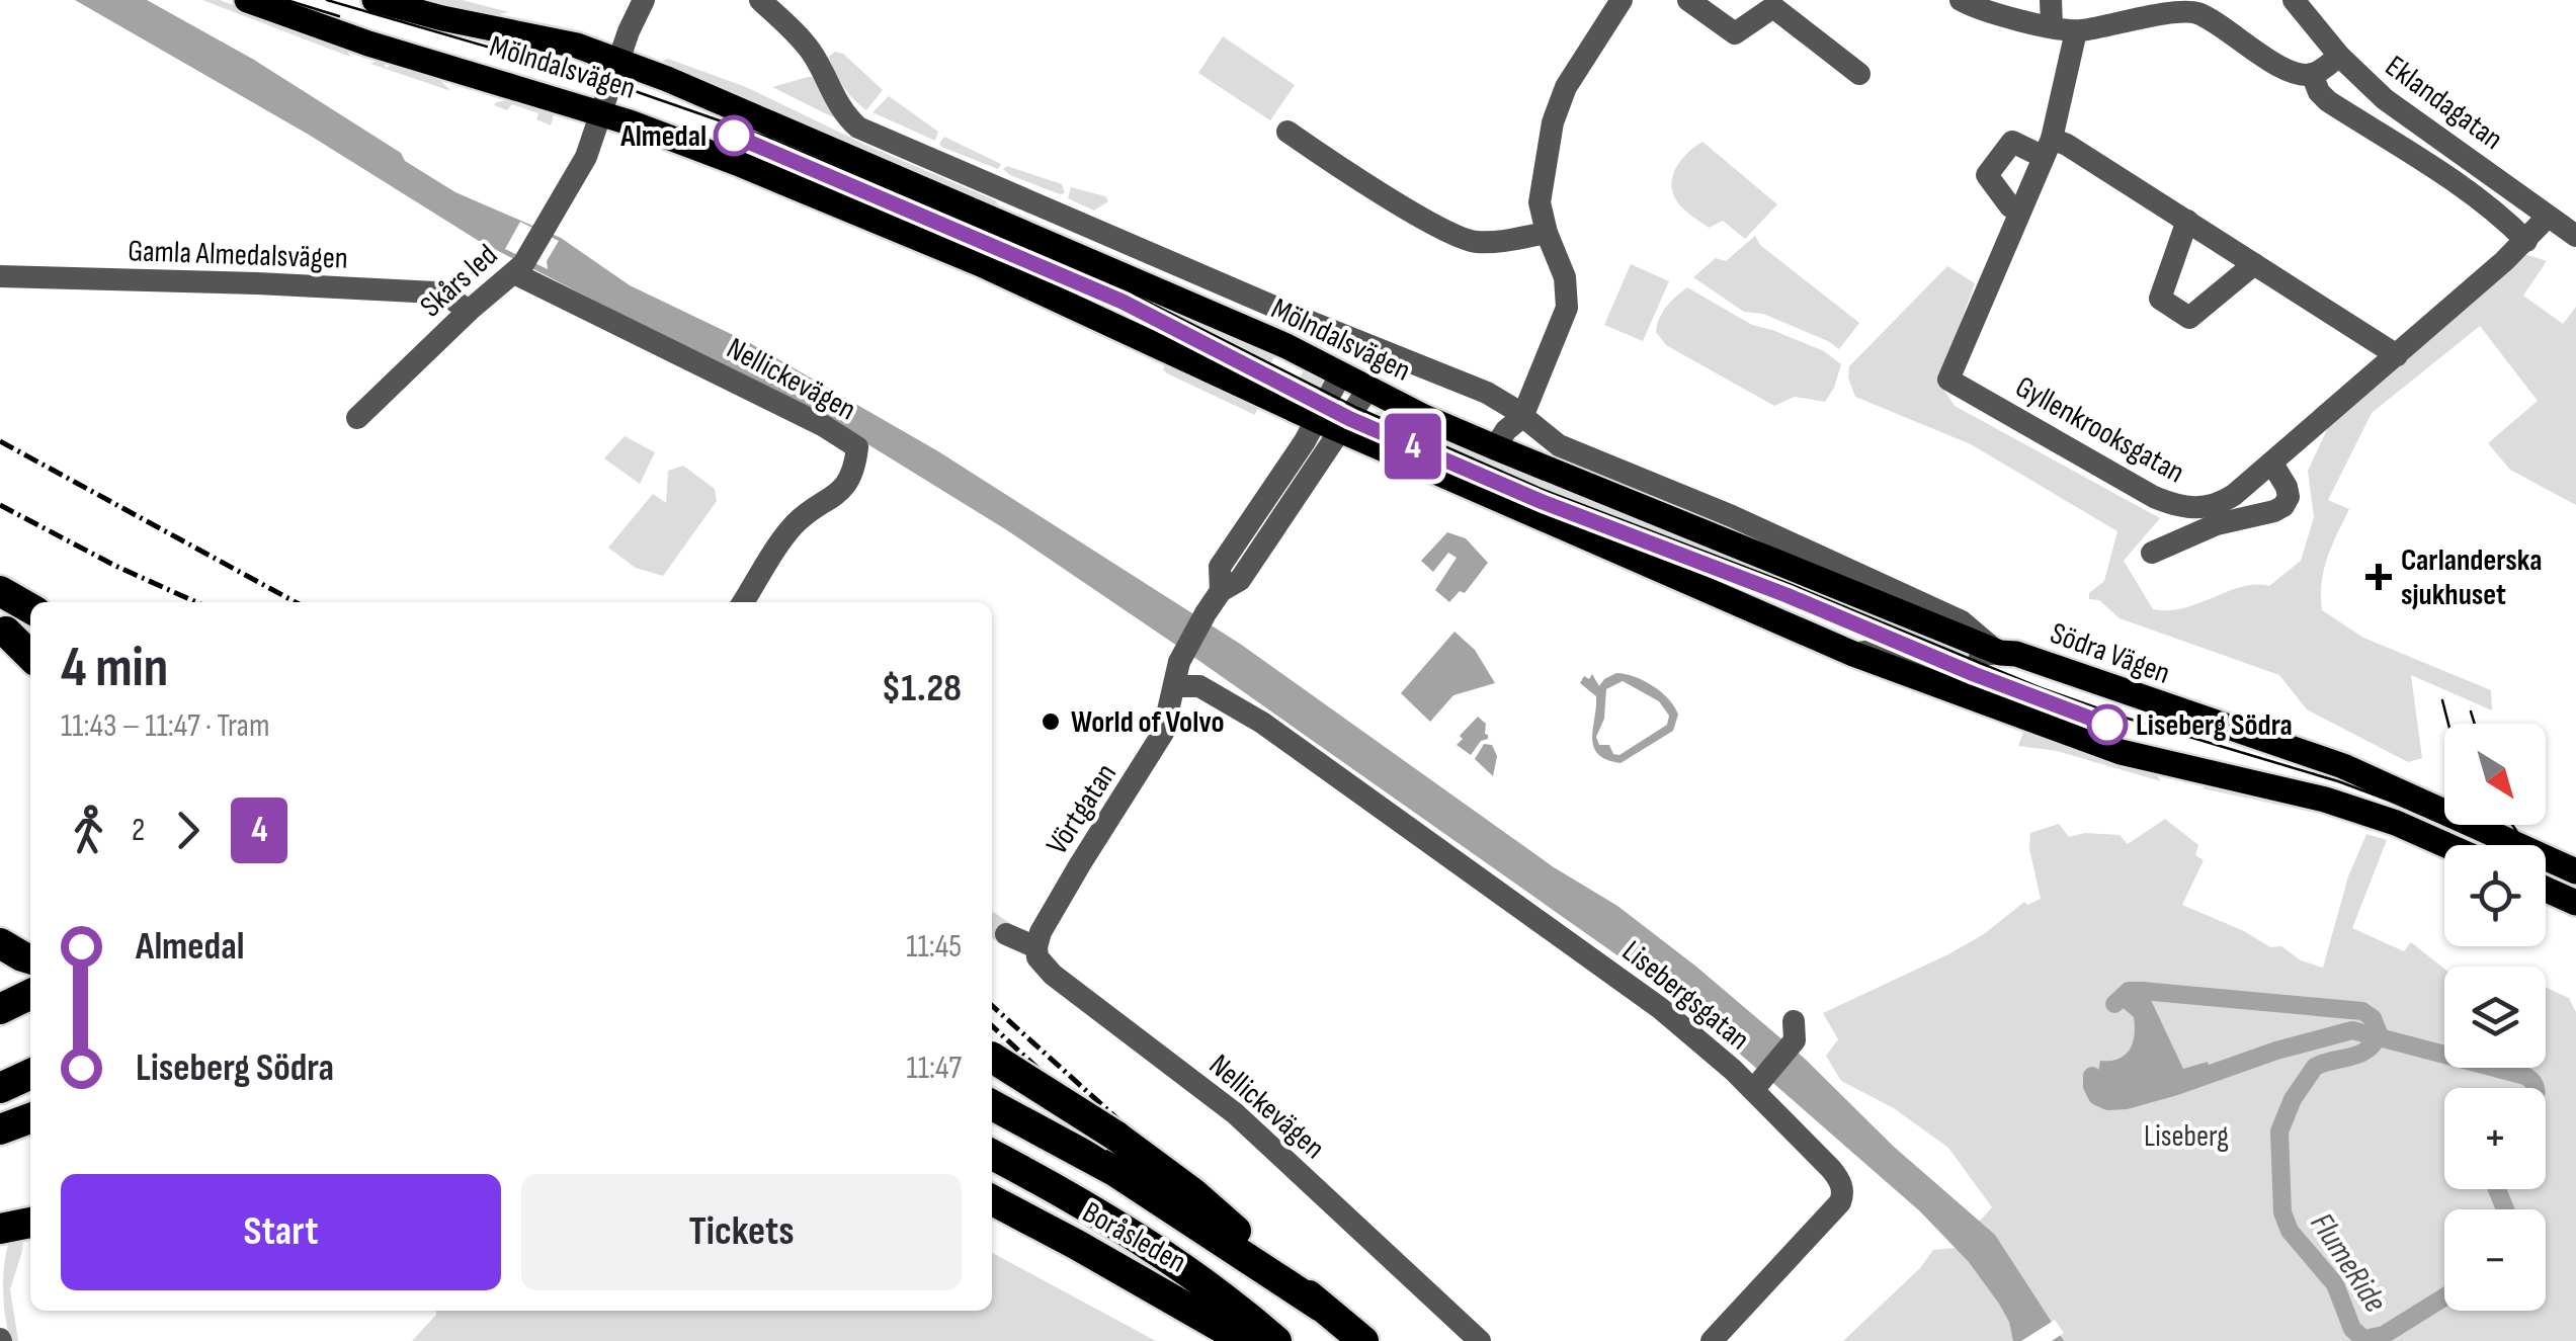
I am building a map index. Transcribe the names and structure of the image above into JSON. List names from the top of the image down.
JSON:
{
  "streets": {
    "highway": ["Boråsleden"],
    "main road": ["Mölndalsvägen", "Södra Vägen"],
    "street": [
      "Eklandagatan",
      "Gamla Almedalsvägen",
      "Skårs led",
      "Nellickevägen",
      "Gyllenkrooksgatan",
      "Vörtgatan",
      "Lisebergsgatan"
    ]
  },
  "crossings": [
    ["Mölndalsvägen", "Skårs led"],
    ["Mölndalsvägen", "Södra Vägen"],
    ["Mölndalsvägen", "Vörtgatan"],
    ["Eklandagatan", "Gyllenkrooksgatan"],
    ["Gamla Almedalsvägen", "Skårs led"],
    ["Skårs led", "Nellickevägen"],
    ["Nellickevägen", "Vörtgatan"],
    ["Vörtgatan", "Lisebergsgatan"]
  ],
  "water": ["FlumeRide"],
  "parks": ["Liseberg"],
  "places": {
    "other": ["Almedal", "World of Volvo", "Liseberg Södra"],
    "health": ["Carlanderska sjukhuset"]
  },
  "lines": ["tram line 4"],
  "north": "bottom right",
  "page": {
    "on_map": "4",
    "heading": ["4 min", "11:43 – 11:47 · Tram", "$1.28"],
    "map_buttons": ["+", "−"],
    "legs": ["2", "4"],
    "list": [
      {
        "name": "Almedal",
        "value": "11:45"
      },
      {
        "name": "Liseberg Södra",
        "value": "11:47"
      }
    ],
    "buttons": ["Start", "Tickets"]
  }
}
